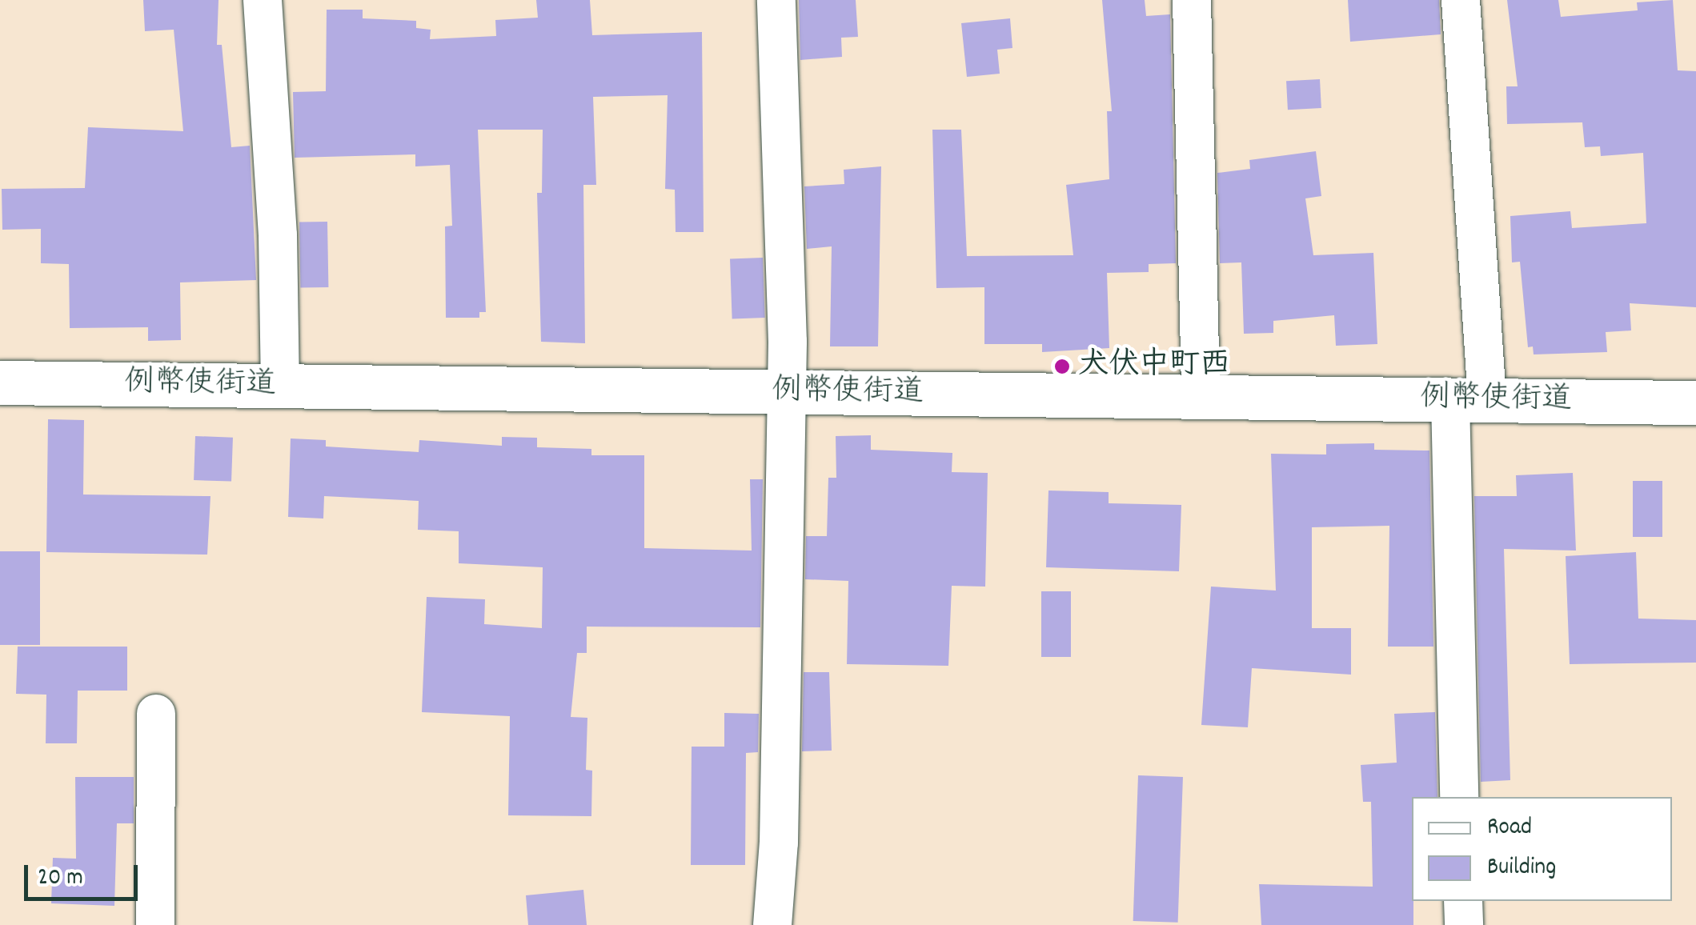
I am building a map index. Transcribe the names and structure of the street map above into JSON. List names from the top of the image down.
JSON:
{
  "streets": {
    "main road": ["例幣使街道"]
  },
  "places": ["犬伏中町西"],
  "legend": ["Road", "Building"],
  "scale_bar": "20 m"
}
